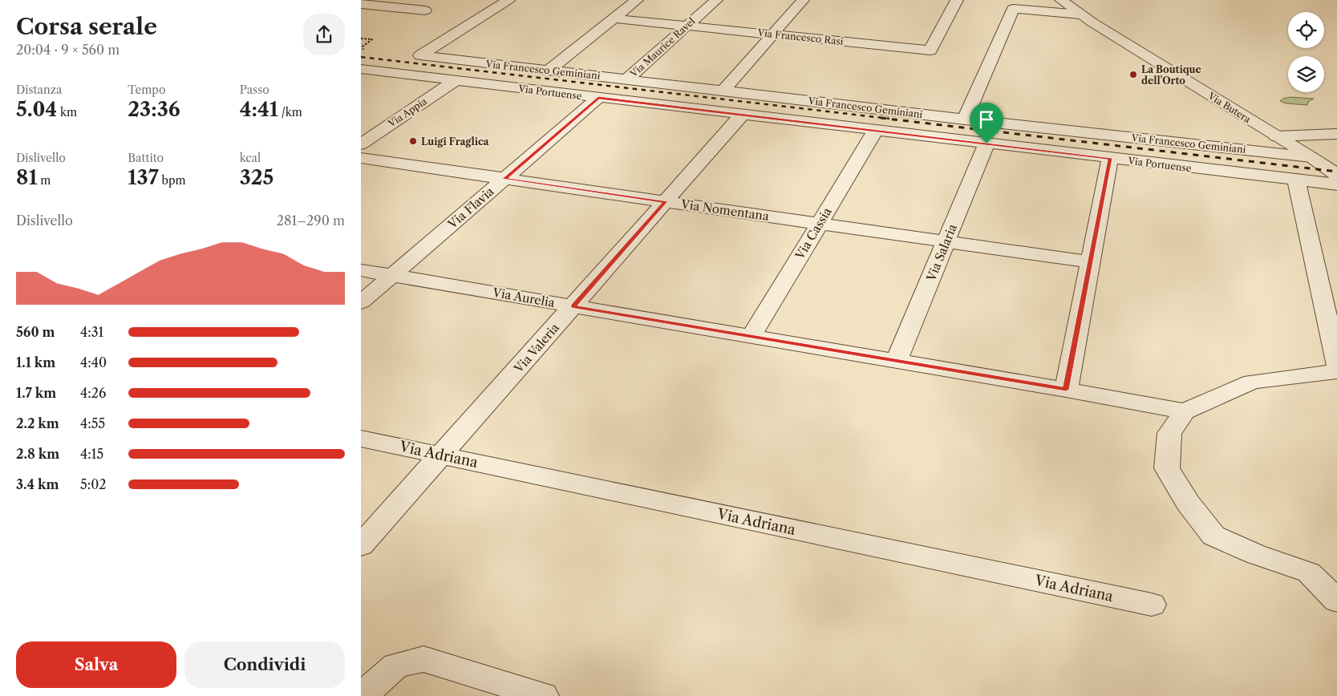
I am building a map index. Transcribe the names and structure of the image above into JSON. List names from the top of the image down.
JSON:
{
  "streets": {
    "street": [
      "Via Francesco Rasi",
      "Via Maurice Ravel",
      "Via Francesco Geminiani",
      "Via Portuense",
      "Via Butera",
      "Via Appia",
      "Via Flavia",
      "Via Nomentana",
      "Via Cassia",
      "Via Salaria",
      "Via Aurelia",
      "Via Valeria",
      "Via Adriana"
    ]
  },
  "crossings": [
    ["Via Francesco Rasi", "Via Maurice Ravel"],
    ["Via Maurice Ravel", "Via Francesco Geminiani"],
    ["Via Francesco Geminiani", "Via Butera"],
    ["Via Portuense", "Via Appia"],
    ["Via Portuense", "Via Flavia"],
    ["Via Portuense", "Via Cassia"],
    ["Via Portuense", "Via Salaria"],
    ["Via Portuense", "Via Valeria"],
    ["Via Flavia", "Via Nomentana"],
    ["Via Flavia", "Via Aurelia"],
    ["Via Nomentana", "Via Cassia"],
    ["Via Nomentana", "Via Salaria"],
    ["Via Nomentana", "Via Valeria"],
    ["Via Cassia", "Via Aurelia"],
    ["Via Salaria", "Via Aurelia"],
    ["Via Aurelia", "Via Valeria"],
    ["Via Valeria", "Via Adriana"]
  ],
  "places": ["La Boutique dell'Orto", "Luigi Fraglica"],
  "page": {
    "heading": ["Corsa serale", "20:04 · 9 × 560 m"],
    "stats": [
      ["Distanza", "5.04 km"],
      ["Tempo", "23:36"],
      ["Passo", "4:41 /km"],
      ["Dislivello", "81 m"],
      ["Battito", "137 bpm"],
      ["kcal", "325"]
    ],
    "chart": ["Dislivello", "281–290 m"],
    "list": [
      {
        "name": "560 m",
        "note": "4:31"
      },
      {
        "name": "1.1 km",
        "note": "4:40"
      },
      {
        "name": "1.7 km",
        "note": "4:26"
      },
      {
        "name": "2.2 km",
        "note": "4:55"
      },
      {
        "name": "2.8 km",
        "note": "4:15"
      },
      {
        "name": "3.4 km",
        "note": "5:02"
      }
    ],
    "buttons": ["Salva", "Condividi"]
  }
}
